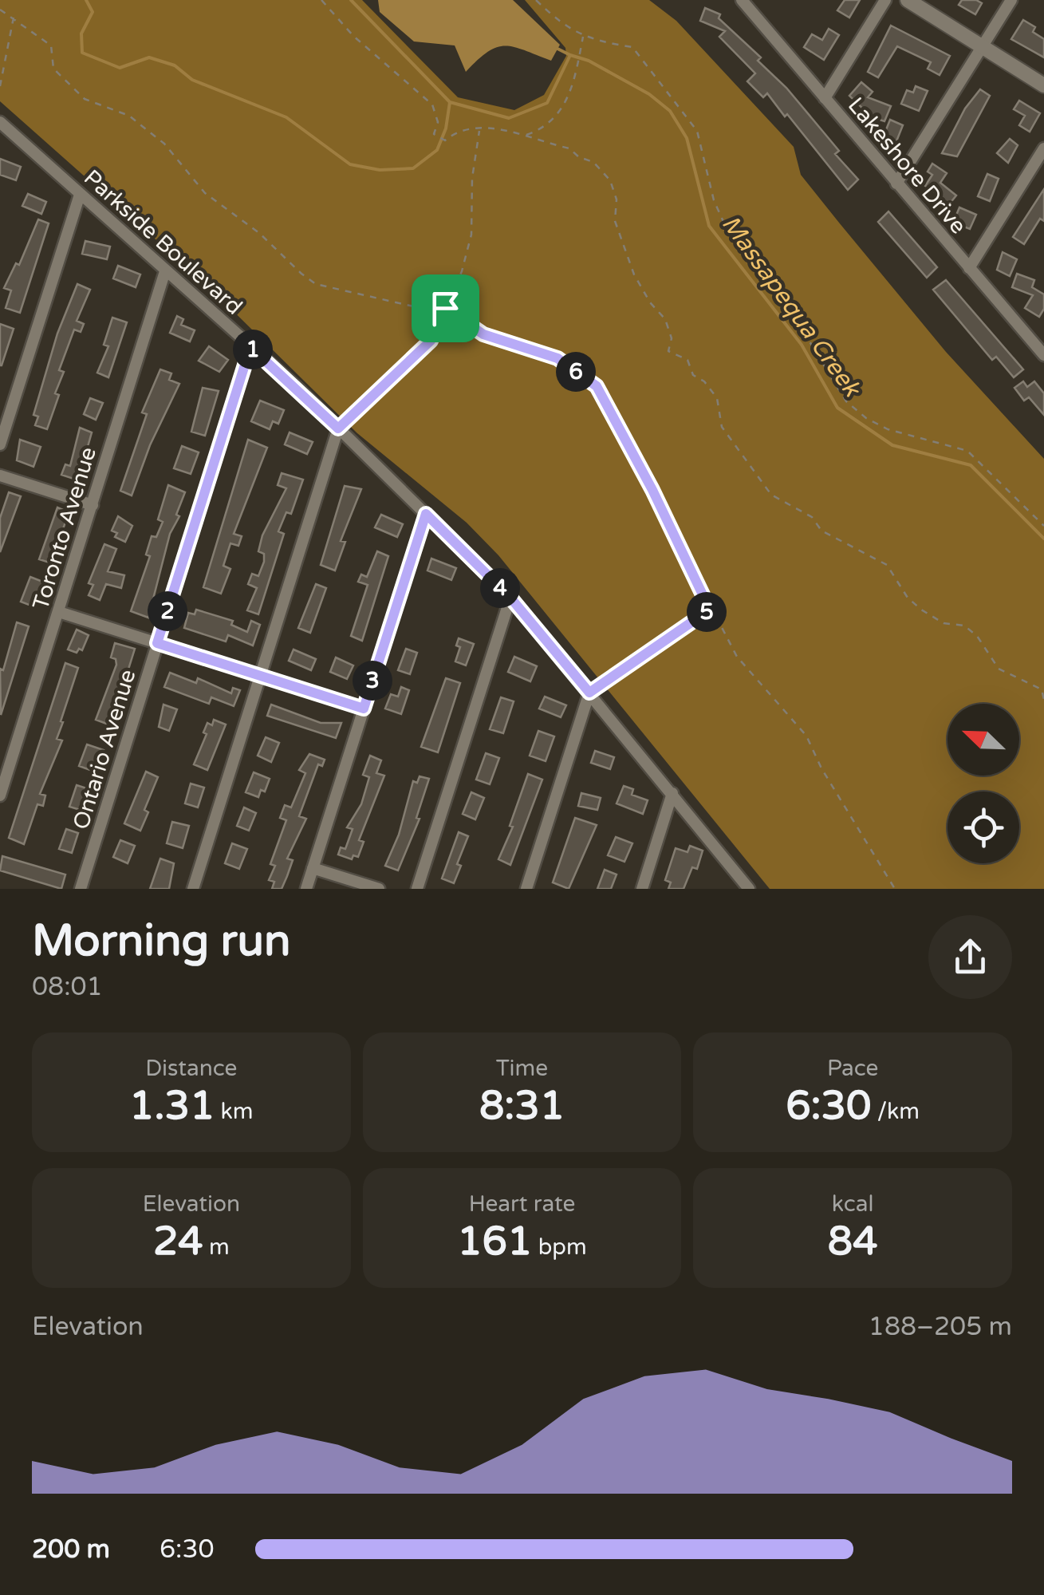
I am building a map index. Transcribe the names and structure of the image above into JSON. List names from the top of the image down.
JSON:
{
  "streets": {
    "street": [
      "Lakeshore Drive",
      "Parkside Boulevard",
      "Toronto Avenue",
      "Ontario Avenue"
    ]
  },
  "crossings": [
    ["Parkside Boulevard", "Toronto Avenue"],
    ["Parkside Boulevard", "Ontario Avenue"]
  ],
  "water": ["Massapequa Creek"],
  "north": "top left",
  "page": {
    "pins": [
      "1",
      "6",
      "4",
      "2",
      "5",
      "3"
    ],
    "heading": ["Morning run", "08:01"],
    "stats": [
      ["Distance", "1.31 km"],
      ["Time", "8:31"],
      ["Pace", "6:30 /km"],
      ["Elevation", "24 m"],
      ["Heart rate", "161 bpm"],
      ["kcal", "84"]
    ],
    "chart": ["Elevation", "188–205 m"],
    "list": [
      {
        "name": "200 m",
        "note": "6:30"
      }
    ]
  }
}
